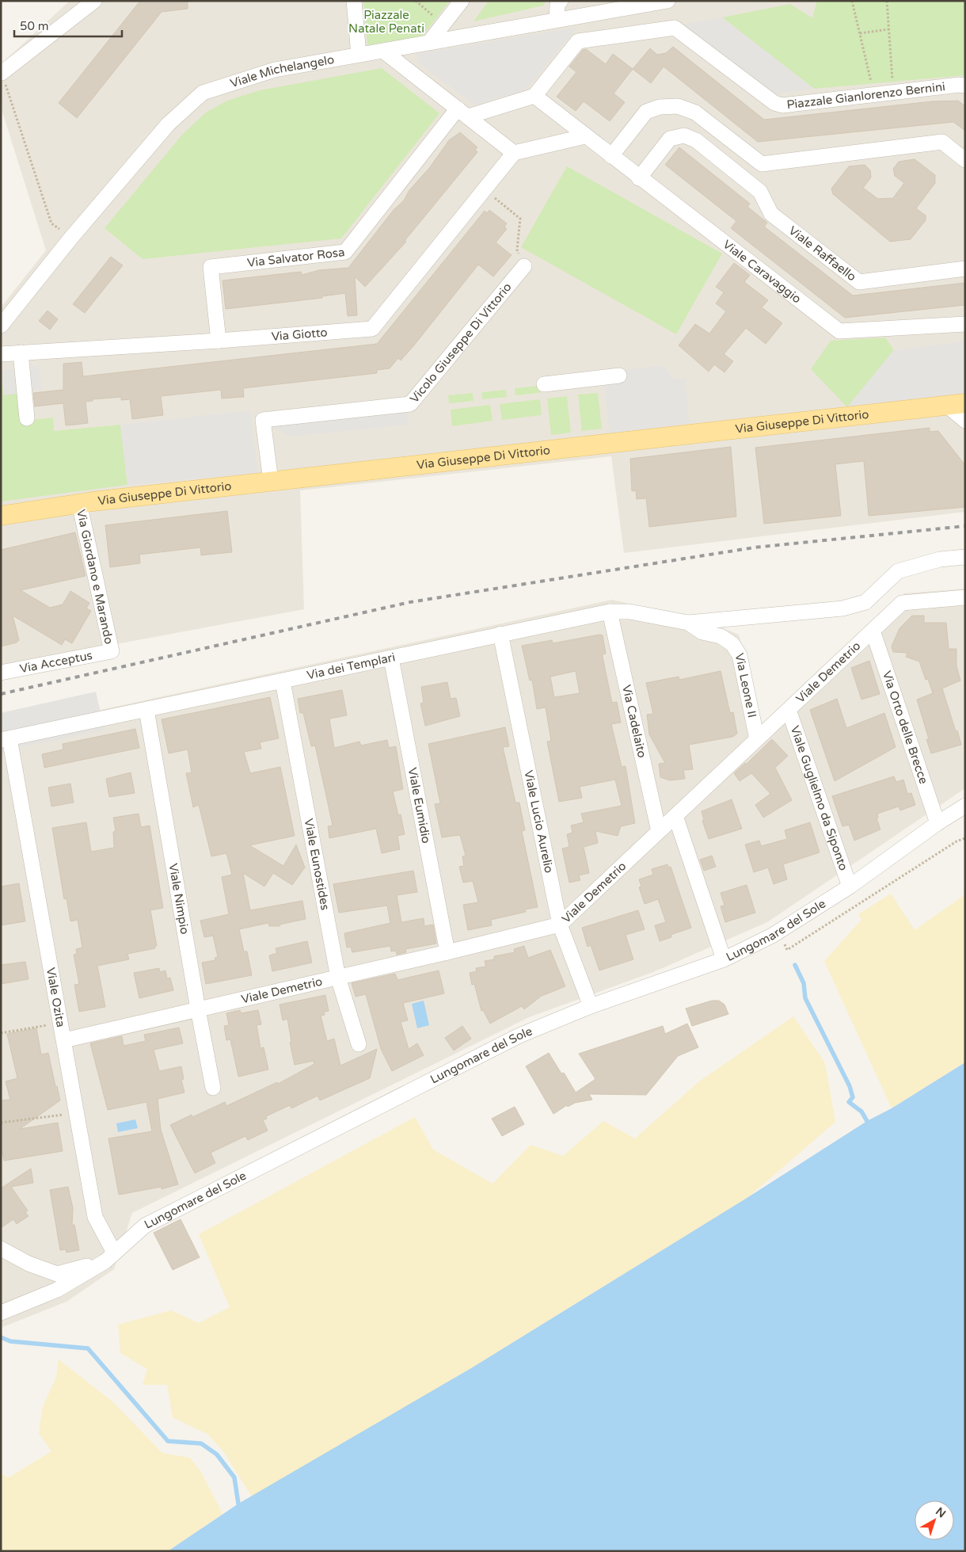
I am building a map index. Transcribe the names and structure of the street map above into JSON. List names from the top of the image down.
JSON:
{
  "streets": {
    "main road": ["Via Giuseppe Di Vittorio"],
    "street": [
      "Viale Michelangelo",
      "Piazzale Gianlorenzo Bernini",
      "Viale Raffaello",
      "Via Salvator Rosa",
      "Viale Caravaggio",
      "Via Giotto",
      "Vicolo Giuseppe Di Vittorio",
      "Via Giordano e Marando",
      "Via Acceptus",
      "Via dei Templari",
      "Viale Demetrio",
      "Via Leone II",
      "Via Cadelaito",
      "Via Orto delle Brecce",
      "Viale Guglielmo da Siponto",
      "Viale Eumidio",
      "Viale Lucio Aurelio",
      "Viale Eunostides",
      "Viale Nimpio",
      "Lungomare del Sole",
      "Viale Ozita"
    ]
  },
  "crossings": [
    ["Piazzale Gianlorenzo Bernini", "Viale Caravaggio"],
    ["Viale Raffaello", "Viale Caravaggio"],
    ["Via Salvator Rosa", "Via Giotto"],
    ["Vicolo Giuseppe Di Vittorio", "Via Giuseppe Di Vittorio"],
    ["Via Giuseppe Di Vittorio", "Via Giordano e Marando"],
    ["Via Giordano e Marando", "Via Acceptus"],
    ["Via dei Templari", "Via Leone II"],
    ["Via dei Templari", "Via Cadelaito"],
    ["Via dei Templari", "Viale Eumidio"],
    ["Via dei Templari", "Viale Lucio Aurelio"],
    ["Via dei Templari", "Viale Eunostides"],
    ["Via dei Templari", "Viale Nimpio"],
    ["Via dei Templari", "Viale Ozita"],
    ["Viale Demetrio", "Via Leone II"],
    ["Viale Demetrio", "Via Cadelaito"],
    ["Viale Demetrio", "Via Orto delle Brecce"],
    ["Viale Demetrio", "Viale Guglielmo da Siponto"],
    ["Viale Demetrio", "Viale Eumidio"],
    ["Viale Demetrio", "Viale Lucio Aurelio"],
    ["Viale Demetrio", "Viale Eunostides"],
    ["Viale Demetrio", "Viale Nimpio"],
    ["Viale Demetrio", "Viale Ozita"],
    ["Via Leone II", "Via Cadelaito"],
    ["Via Orto delle Brecce", "Lungomare del Sole"],
    ["Viale Guglielmo da Siponto", "Lungomare del Sole"],
    ["Viale Lucio Aurelio", "Lungomare del Sole"],
    ["Lungomare del Sole", "Viale Ozita"]
  ],
  "parks": ["Piazzale Natale Penati"],
  "scale_bar": "50 m",
  "north": "top right"
}
